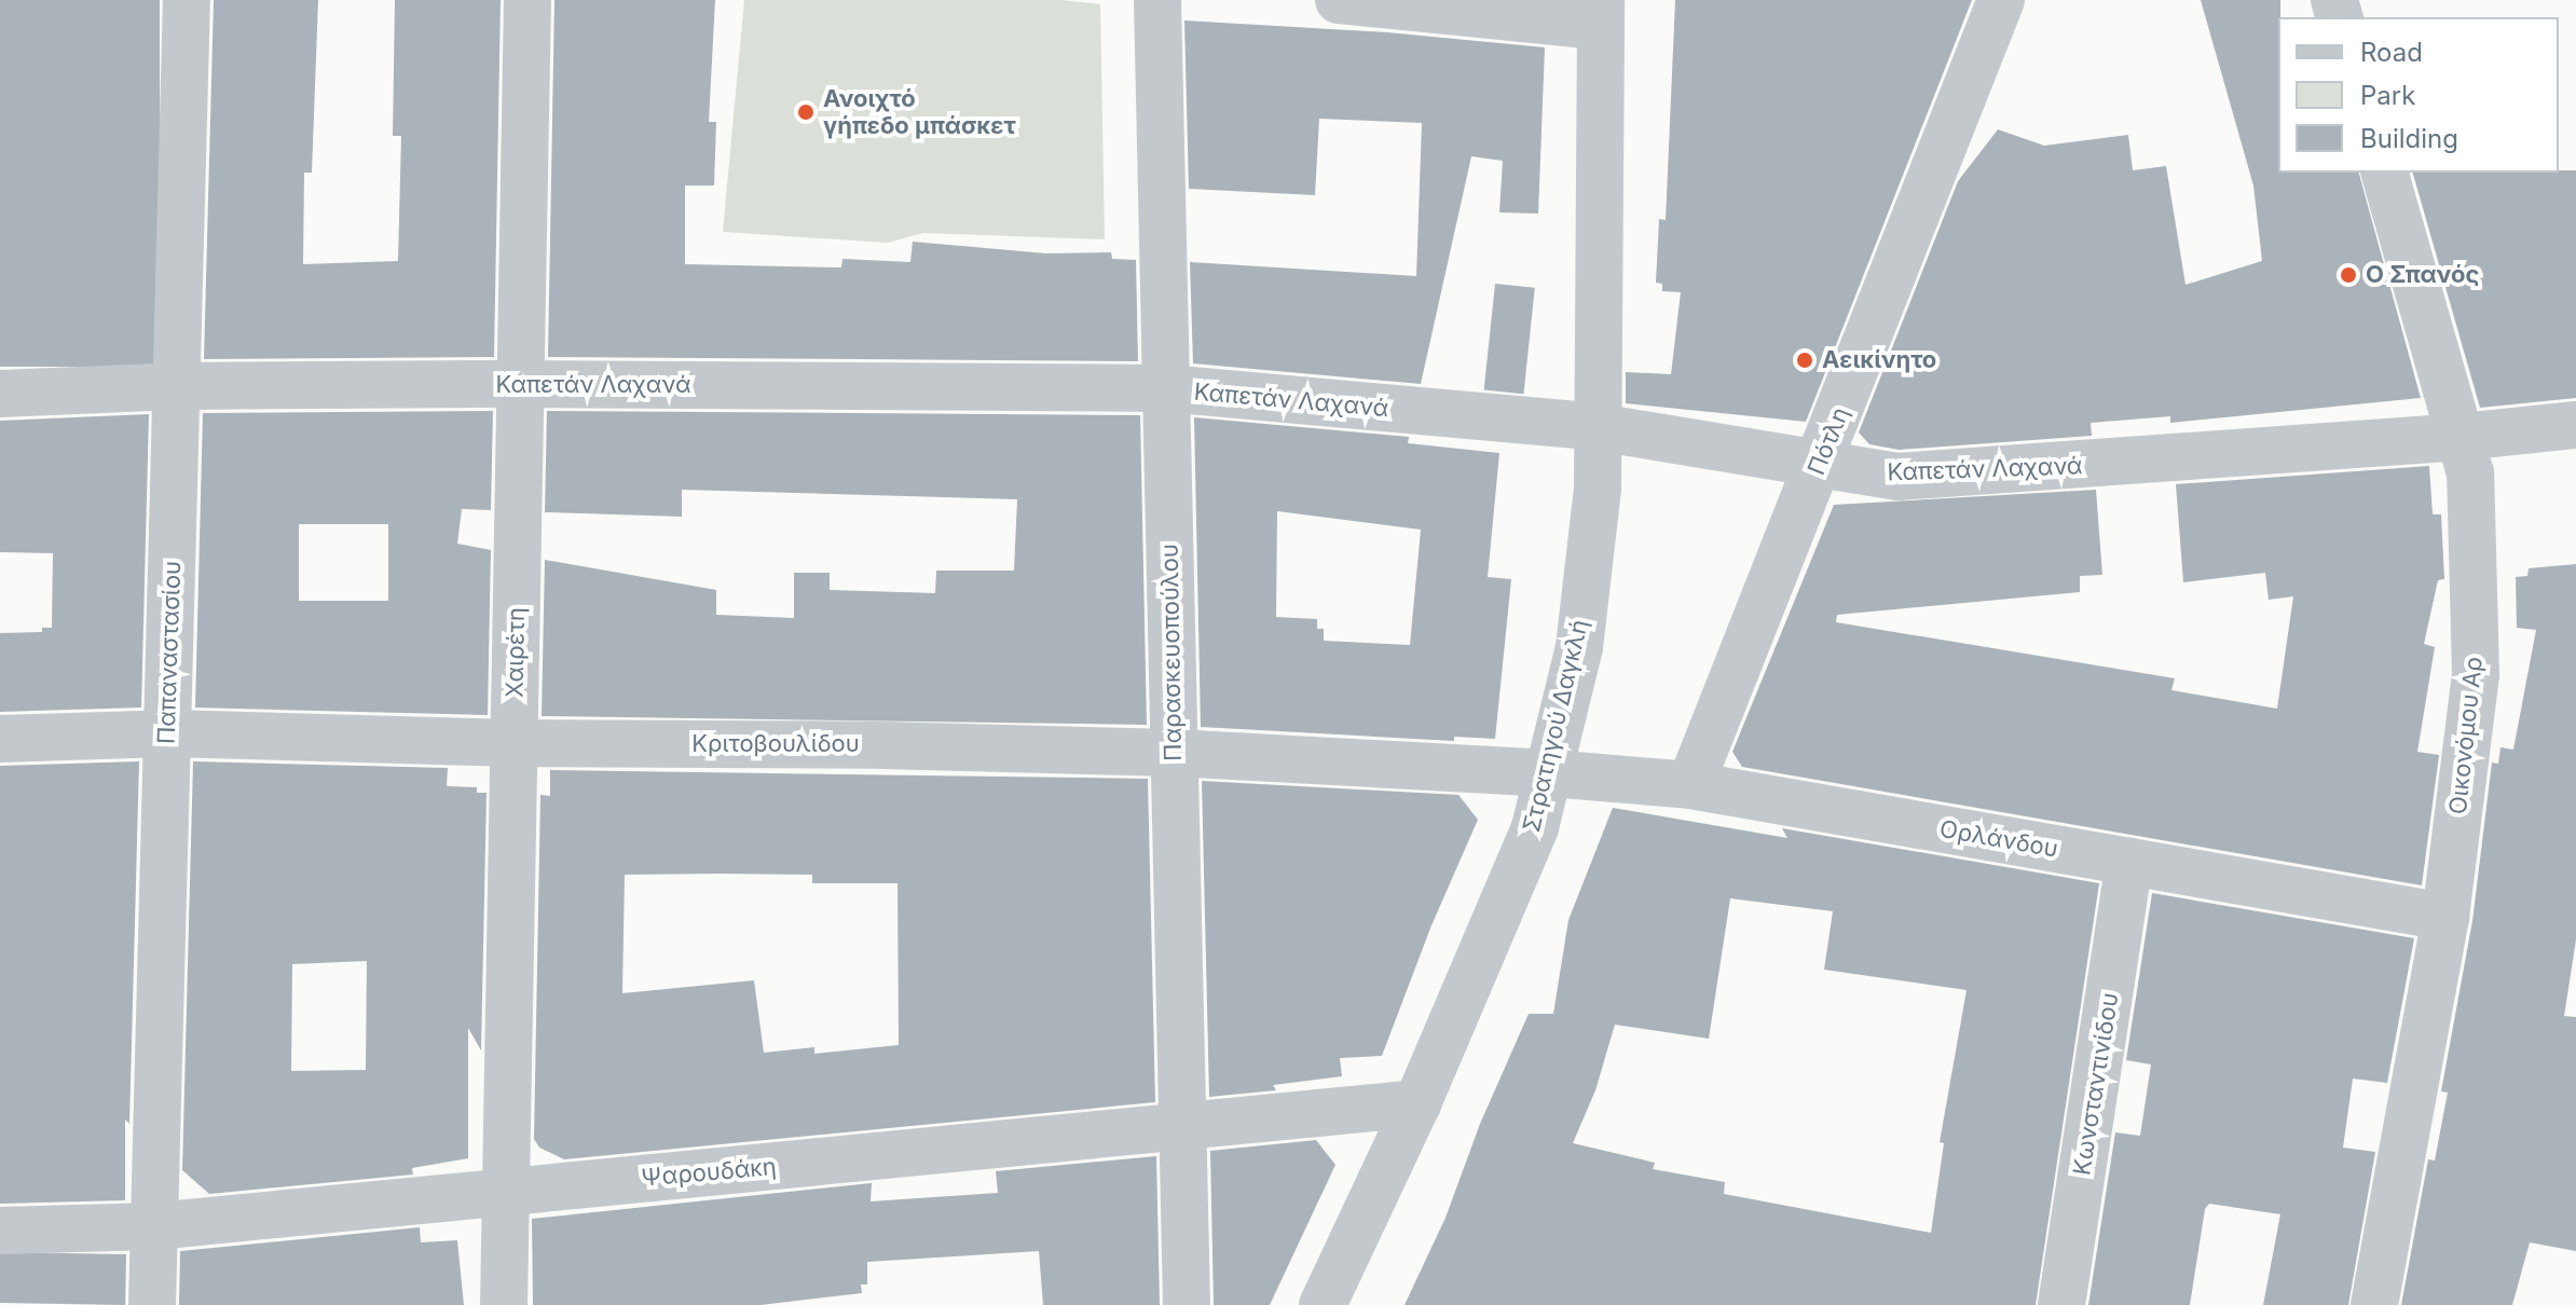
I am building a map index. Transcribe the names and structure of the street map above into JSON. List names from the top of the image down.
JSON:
{
  "streets": {
    "street": [
      "Καπετάν Λαχανά",
      "Πότλη",
      "Παπαναστασίου",
      "Χαιρέτη",
      "Παρασκευοπούλου",
      "Στρατηγού Δαγκλή",
      "Οικονόμου Αρ",
      "Κριτοβουλίδου",
      "Ορλάνδου",
      "Κωνσταντινίδου",
      "Ψαρουδάκη"
    ]
  },
  "crossings": [
    ["Καπετάν Λαχανά", "Πότλη"],
    ["Καπετάν Λαχανά", "Παπαναστασίου"],
    ["Καπετάν Λαχανά", "Χαιρέτη"],
    ["Καπετάν Λαχανά", "Παρασκευοπούλου"],
    ["Καπετάν Λαχανά", "Στρατηγού Δαγκλή"],
    ["Καπετάν Λαχανά", "Οικονόμου Αρ"],
    ["Πότλη", "Ορλάνδου"],
    ["Παπαναστασίου", "Κριτοβουλίδου"],
    ["Παπαναστασίου", "Ψαρουδάκη"],
    ["Χαιρέτη", "Κριτοβουλίδου"],
    ["Χαιρέτη", "Ψαρουδάκη"],
    ["Παρασκευοπούλου", "Κριτοβουλίδου"],
    ["Παρασκευοπούλου", "Ψαρουδάκη"],
    ["Στρατηγού Δαγκλή", "Κριτοβουλίδου"],
    ["Στρατηγού Δαγκλή", "Ορλάνδου"],
    ["Στρατηγού Δαγκλή", "Ψαρουδάκη"],
    ["Οικονόμου Αρ", "Ορλάνδου"],
    ["Κριτοβουλίδου", "Ορλάνδου"],
    ["Ορλάνδου", "Κωνσταντινίδου"]
  ],
  "places": ["Ανοιχτό γήπεδο μπάσκετ", "Ο Σπανός", "Αεικίνητο"],
  "legend": ["Road", "Park", "Building"]
}
